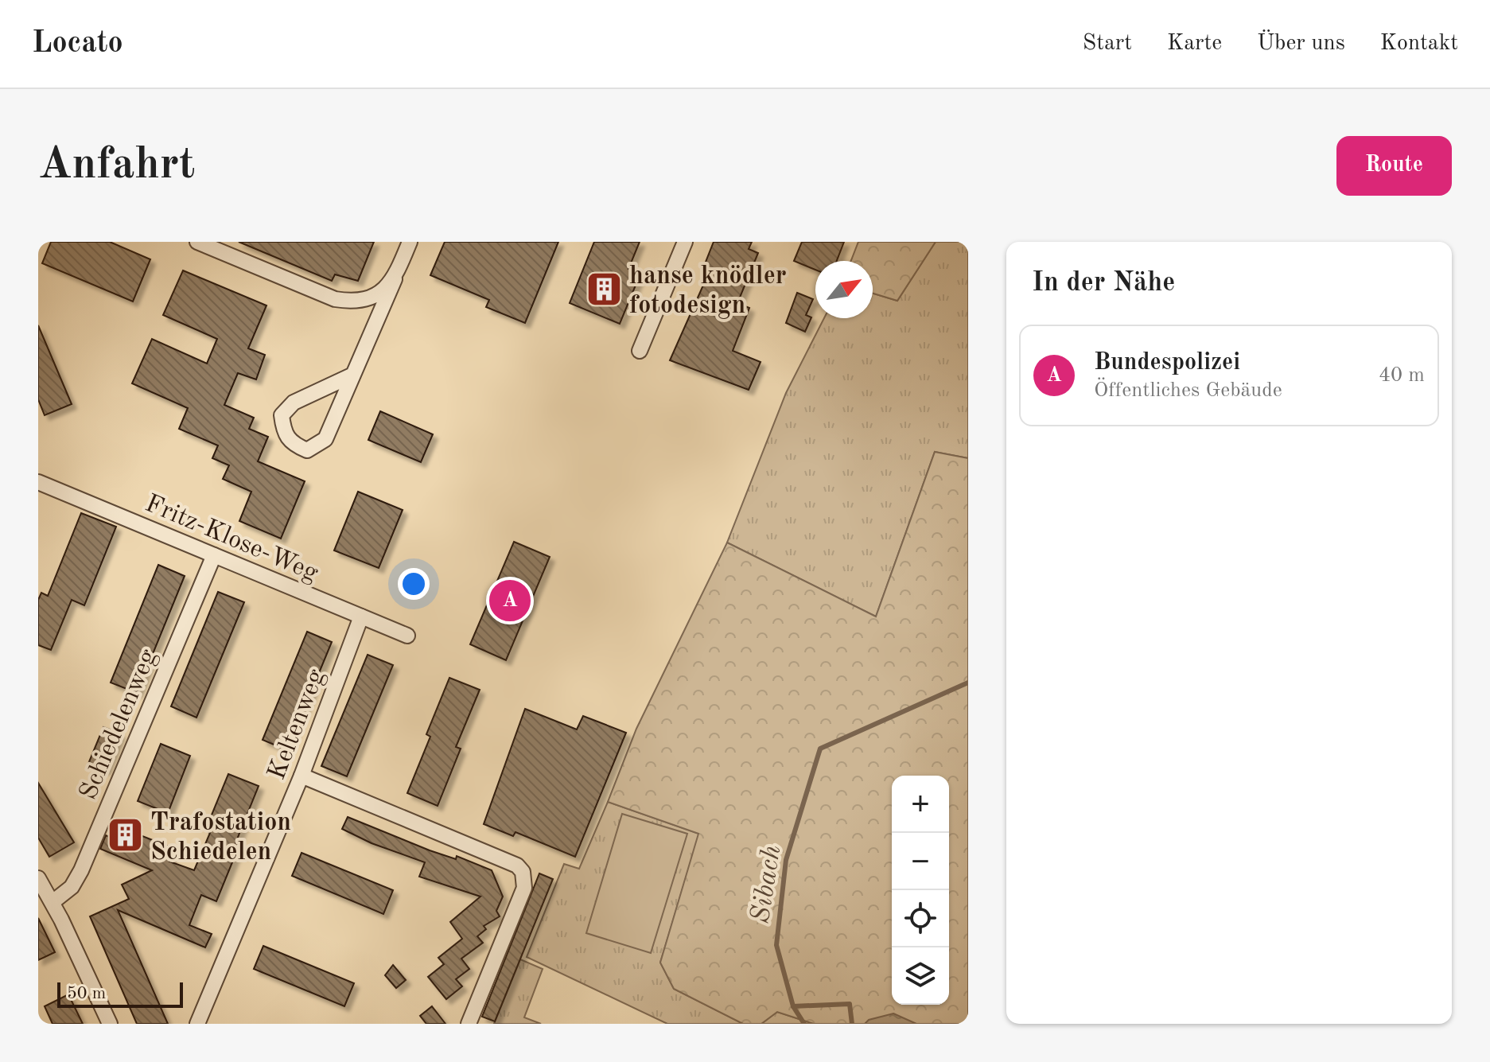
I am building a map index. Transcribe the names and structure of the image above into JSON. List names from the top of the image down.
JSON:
{
  "streets": {
    "street": ["Fritz-Klose-Weg", "Schiedelenweg", "Keltenweg"]
  },
  "crossings": [
    ["Fritz-Klose-Weg", "Schiedelenweg"],
    ["Fritz-Klose-Weg", "Keltenweg"]
  ],
  "water": ["Sibach"],
  "places": {
    "building": ["hanse knödler fotodesign", "Trafostation Schiedelen"]
  },
  "scale_bar": "50 m",
  "north": "top right",
  "page": {
    "header": "Locato",
    "nav": [
      "Start",
      "Karte",
      "Über uns",
      "Kontakt"
    ],
    "buttons": "Route",
    "title": "Anfahrt",
    "heading": "In der Nähe",
    "list": [
      {
        "mark": "A",
        "name": "Bundespolizei",
        "note": "Öffentliches Gebäude",
        "value": "40 m"
      }
    ],
    "pins": "A",
    "map_buttons": ["+", "−"],
    "scale": "50 m"
  }
}
